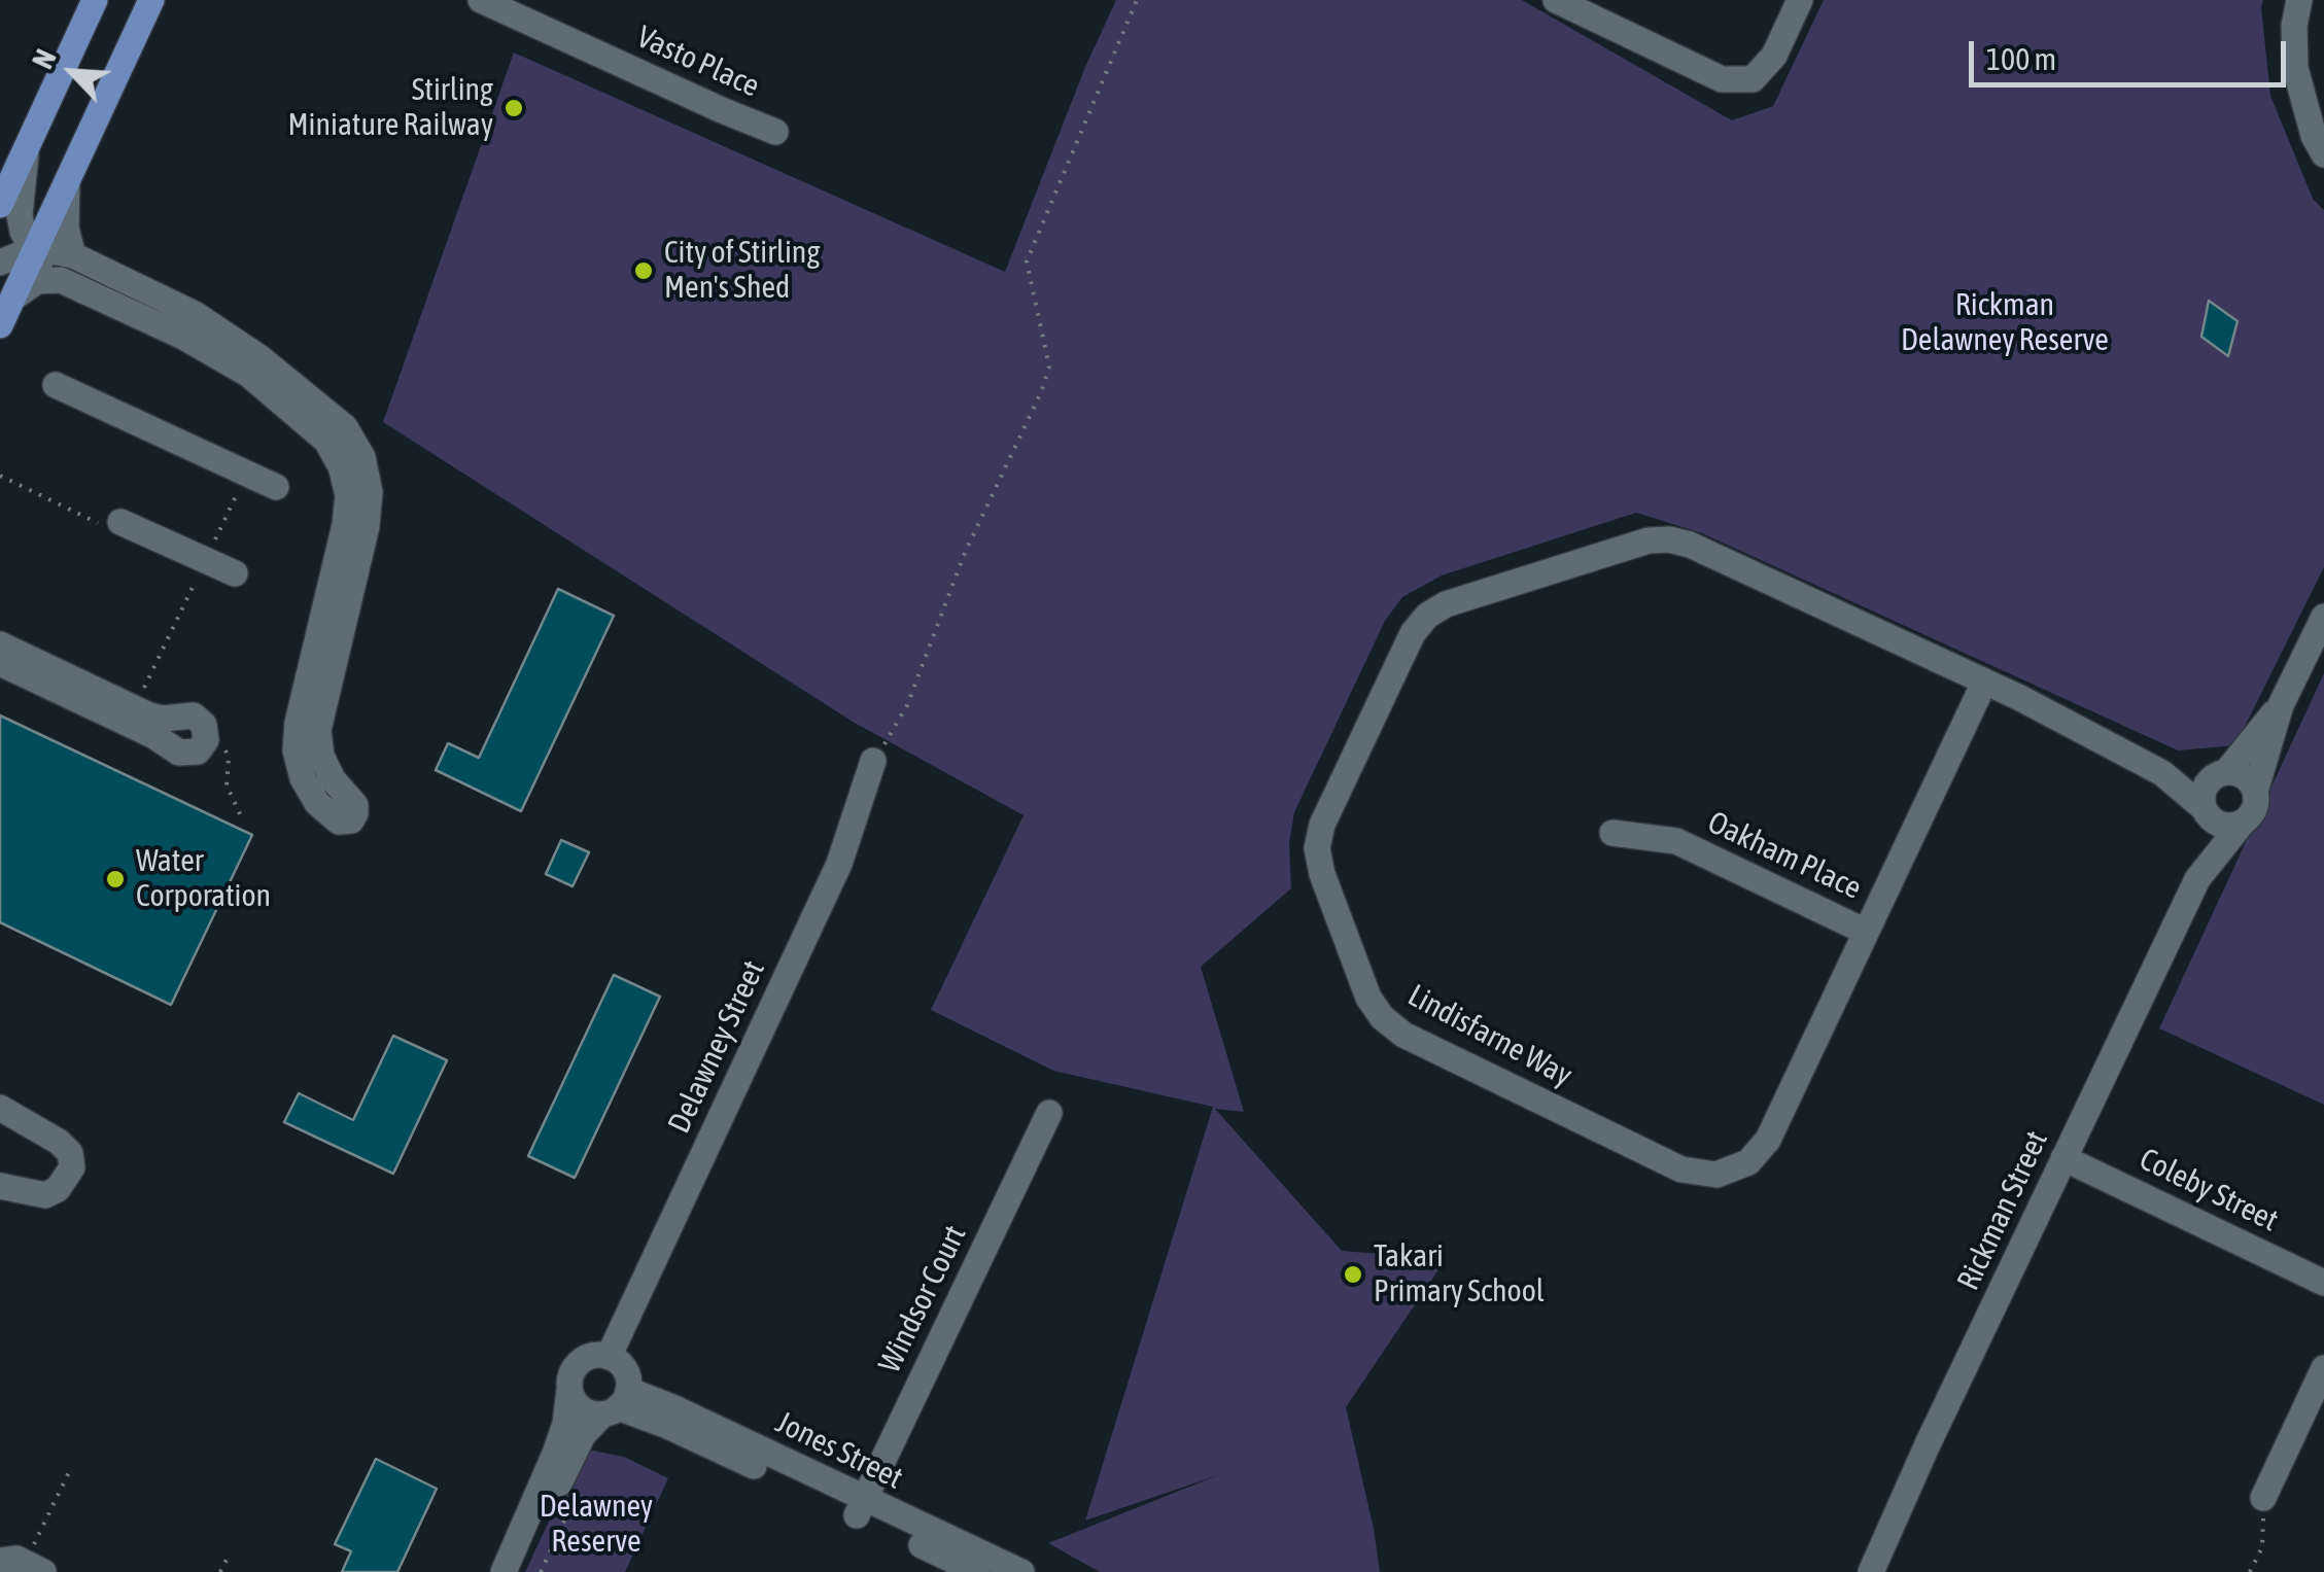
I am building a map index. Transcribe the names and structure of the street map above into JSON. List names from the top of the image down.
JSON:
{
  "streets": {
    "street": [
      "Vasto Place",
      "Oakham Place",
      "Lindisfarne Way",
      "Delawney Street",
      "Coleby Street",
      "Rickman Street",
      "Windsor Court",
      "Jones Street"
    ]
  },
  "crossings": [
    ["Oakham Place", "Lindisfarne Way"],
    ["Lindisfarne Way", "Rickman Street"],
    ["Delawney Street", "Jones Street"],
    ["Coleby Street", "Rickman Street"],
    ["Windsor Court", "Jones Street"]
  ],
  "parks": ["Rickman Delawney Reserve", "Delawney Reserve"],
  "places": [
    "Stirling Miniature Railway",
    "City of Stirling Men's Shed",
    "Water Corporation",
    "Takari Primary School"
  ],
  "scale_bar": "100 m",
  "north": "top left"
}
